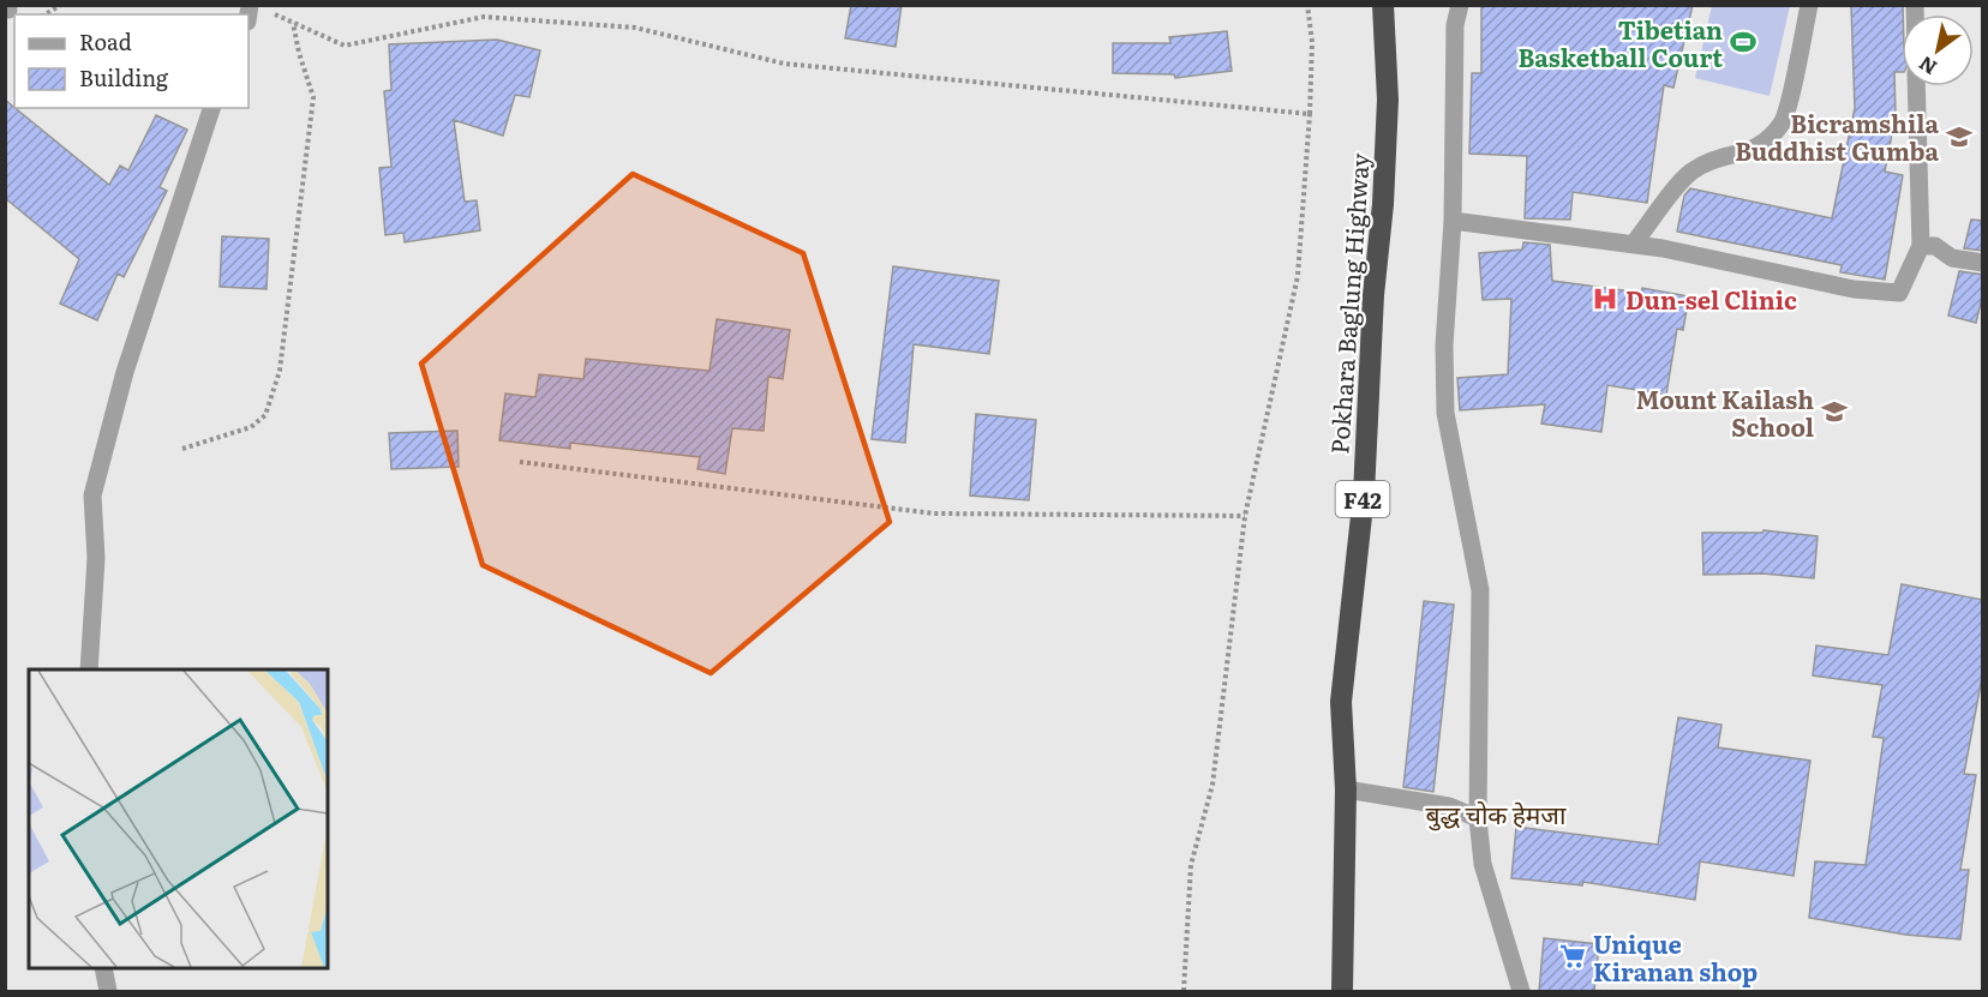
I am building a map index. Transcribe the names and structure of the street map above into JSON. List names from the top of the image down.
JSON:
{
  "streets": {
    "highway": ["Pokhara Baglung Highway", "F42"]
  },
  "districts": ["बुद्ध चोक हेमजा"],
  "places": {
    "sports": ["Tibetian Basketball Court"],
    "school or university": ["Bicramshila Buddhist Gumba", "Mount Kailash School"],
    "hospital": ["Dun-sel Clinic"],
    "supermarket": ["Unique Kiranan shop"]
  },
  "legend": ["Road", "Building"],
  "north": "bottom left"
}
